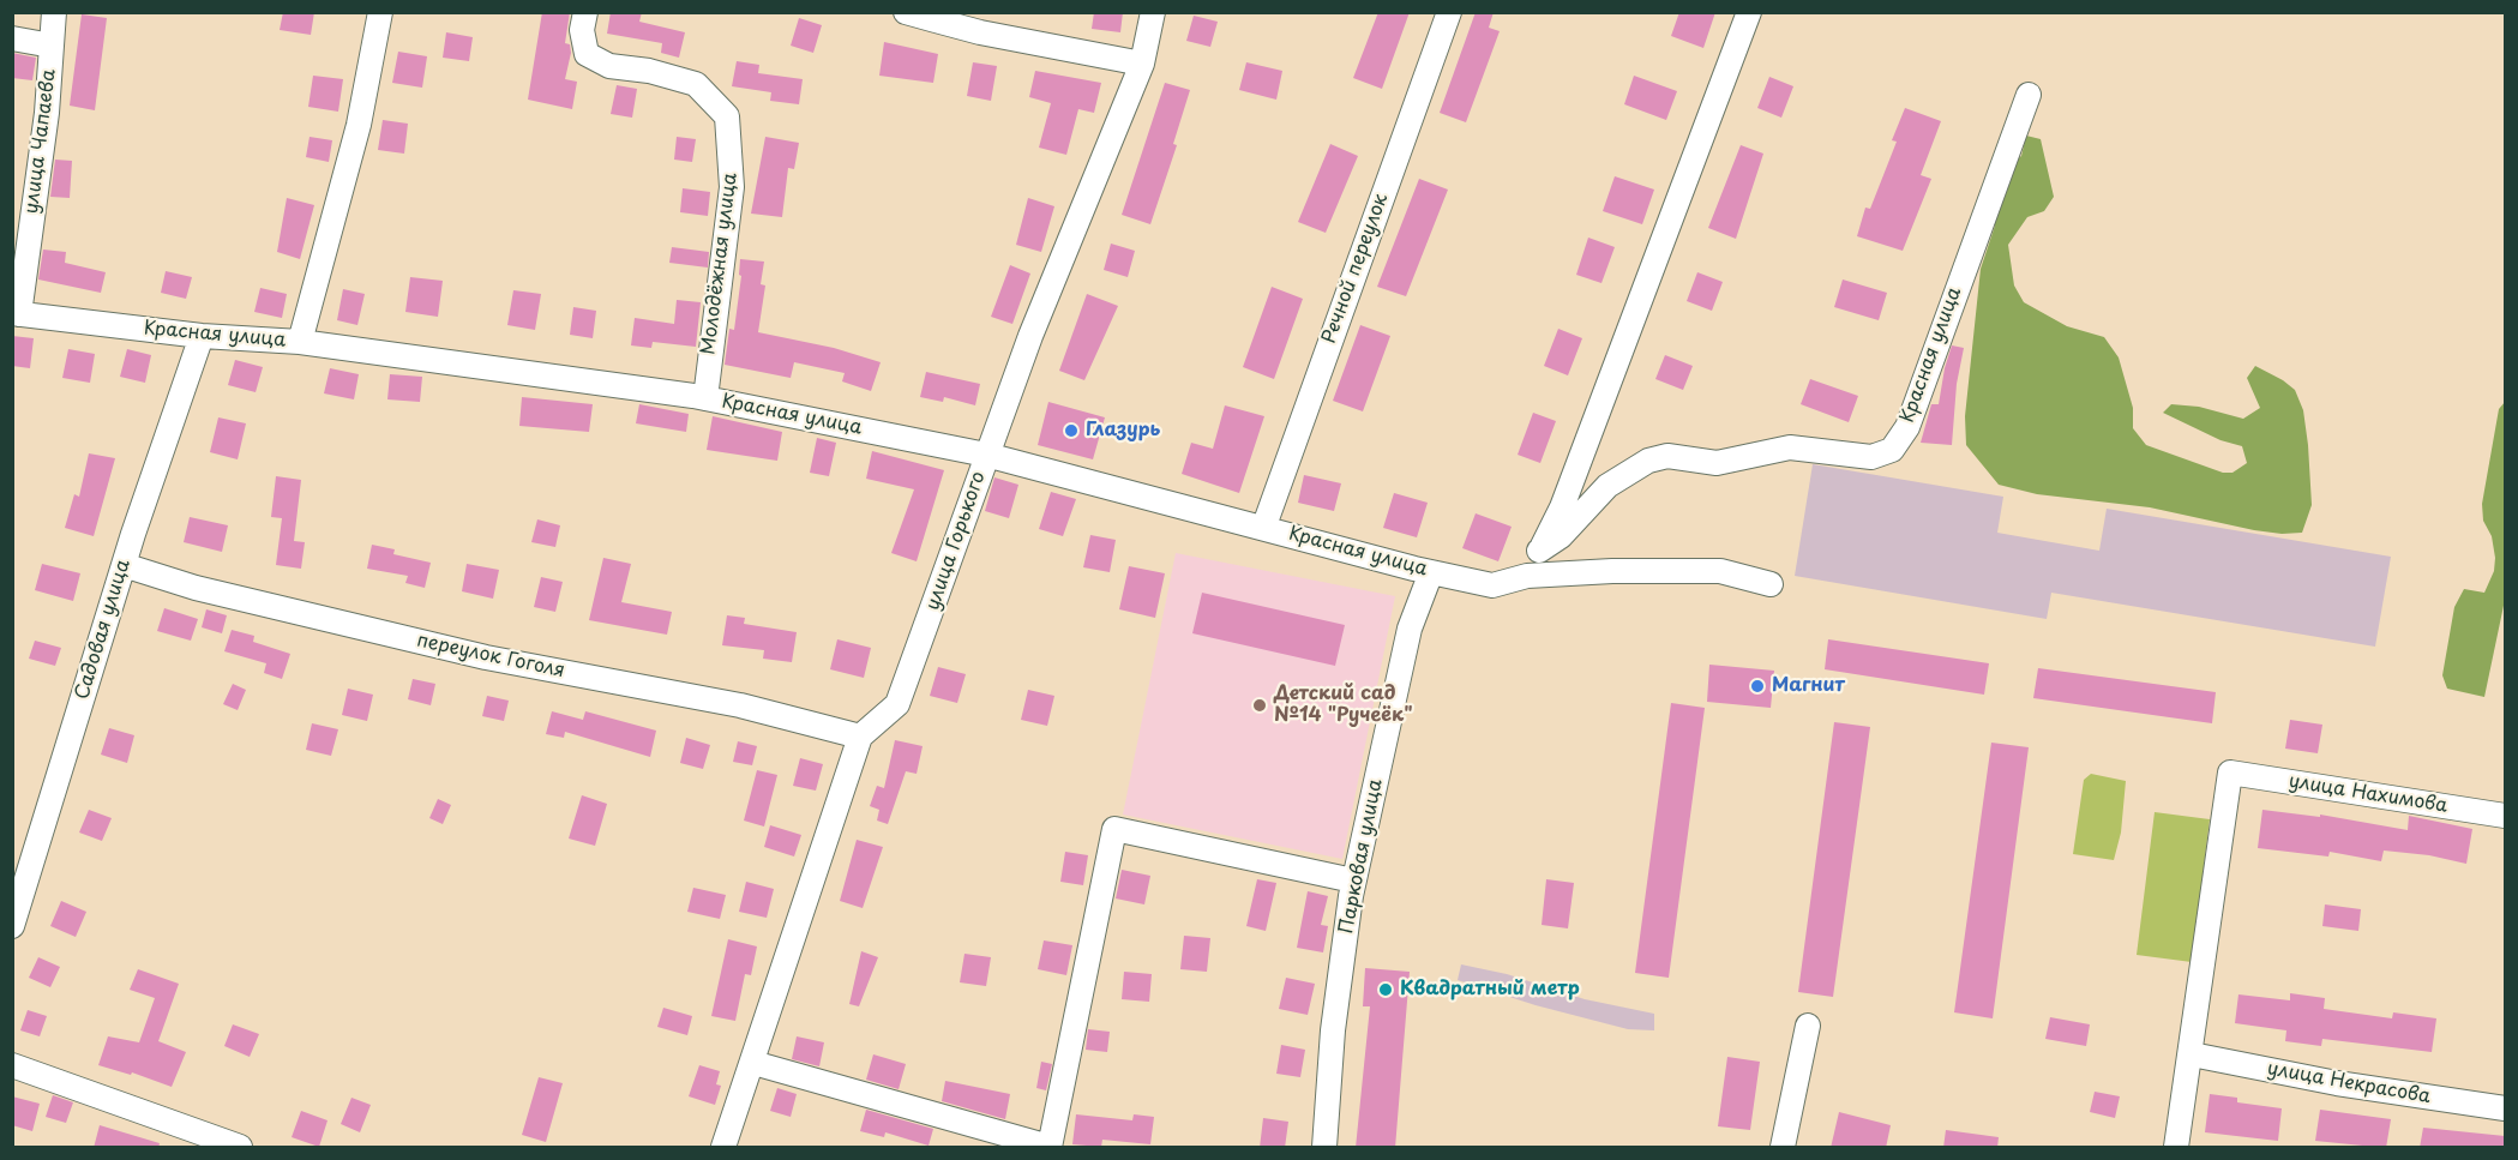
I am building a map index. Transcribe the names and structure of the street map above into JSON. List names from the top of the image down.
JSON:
{
  "streets": {
    "street": [
      "улица Чапаева",
      "Молодёжная улица",
      "Речной переулок",
      "Красная улица",
      "улица Горького",
      "Садовая улица",
      "переулок Гоголя",
      "улица Нахимова",
      "Парковая улица",
      "улица Некрасова"
    ]
  },
  "crossings": [
    ["улица Чапаева", "Красная улица"],
    ["Молодёжная улица", "Красная улица"],
    ["Речной переулок", "Красная улица"],
    ["Красная улица", "улица Горького"],
    ["Красная улица", "Садовая улица"],
    ["Красная улица", "Парковая улица"],
    ["улица Горького", "переулок Гоголя"],
    ["Садовая улица", "переулок Гоголя"],
    ["улица Нахимова", "улица Некрасова"]
  ],
  "places": [
    "Глазурь",
    "Магнит",
    "Детский сад №14 \"Ручеёк\"",
    "Квадратный метр"
  ]
}
